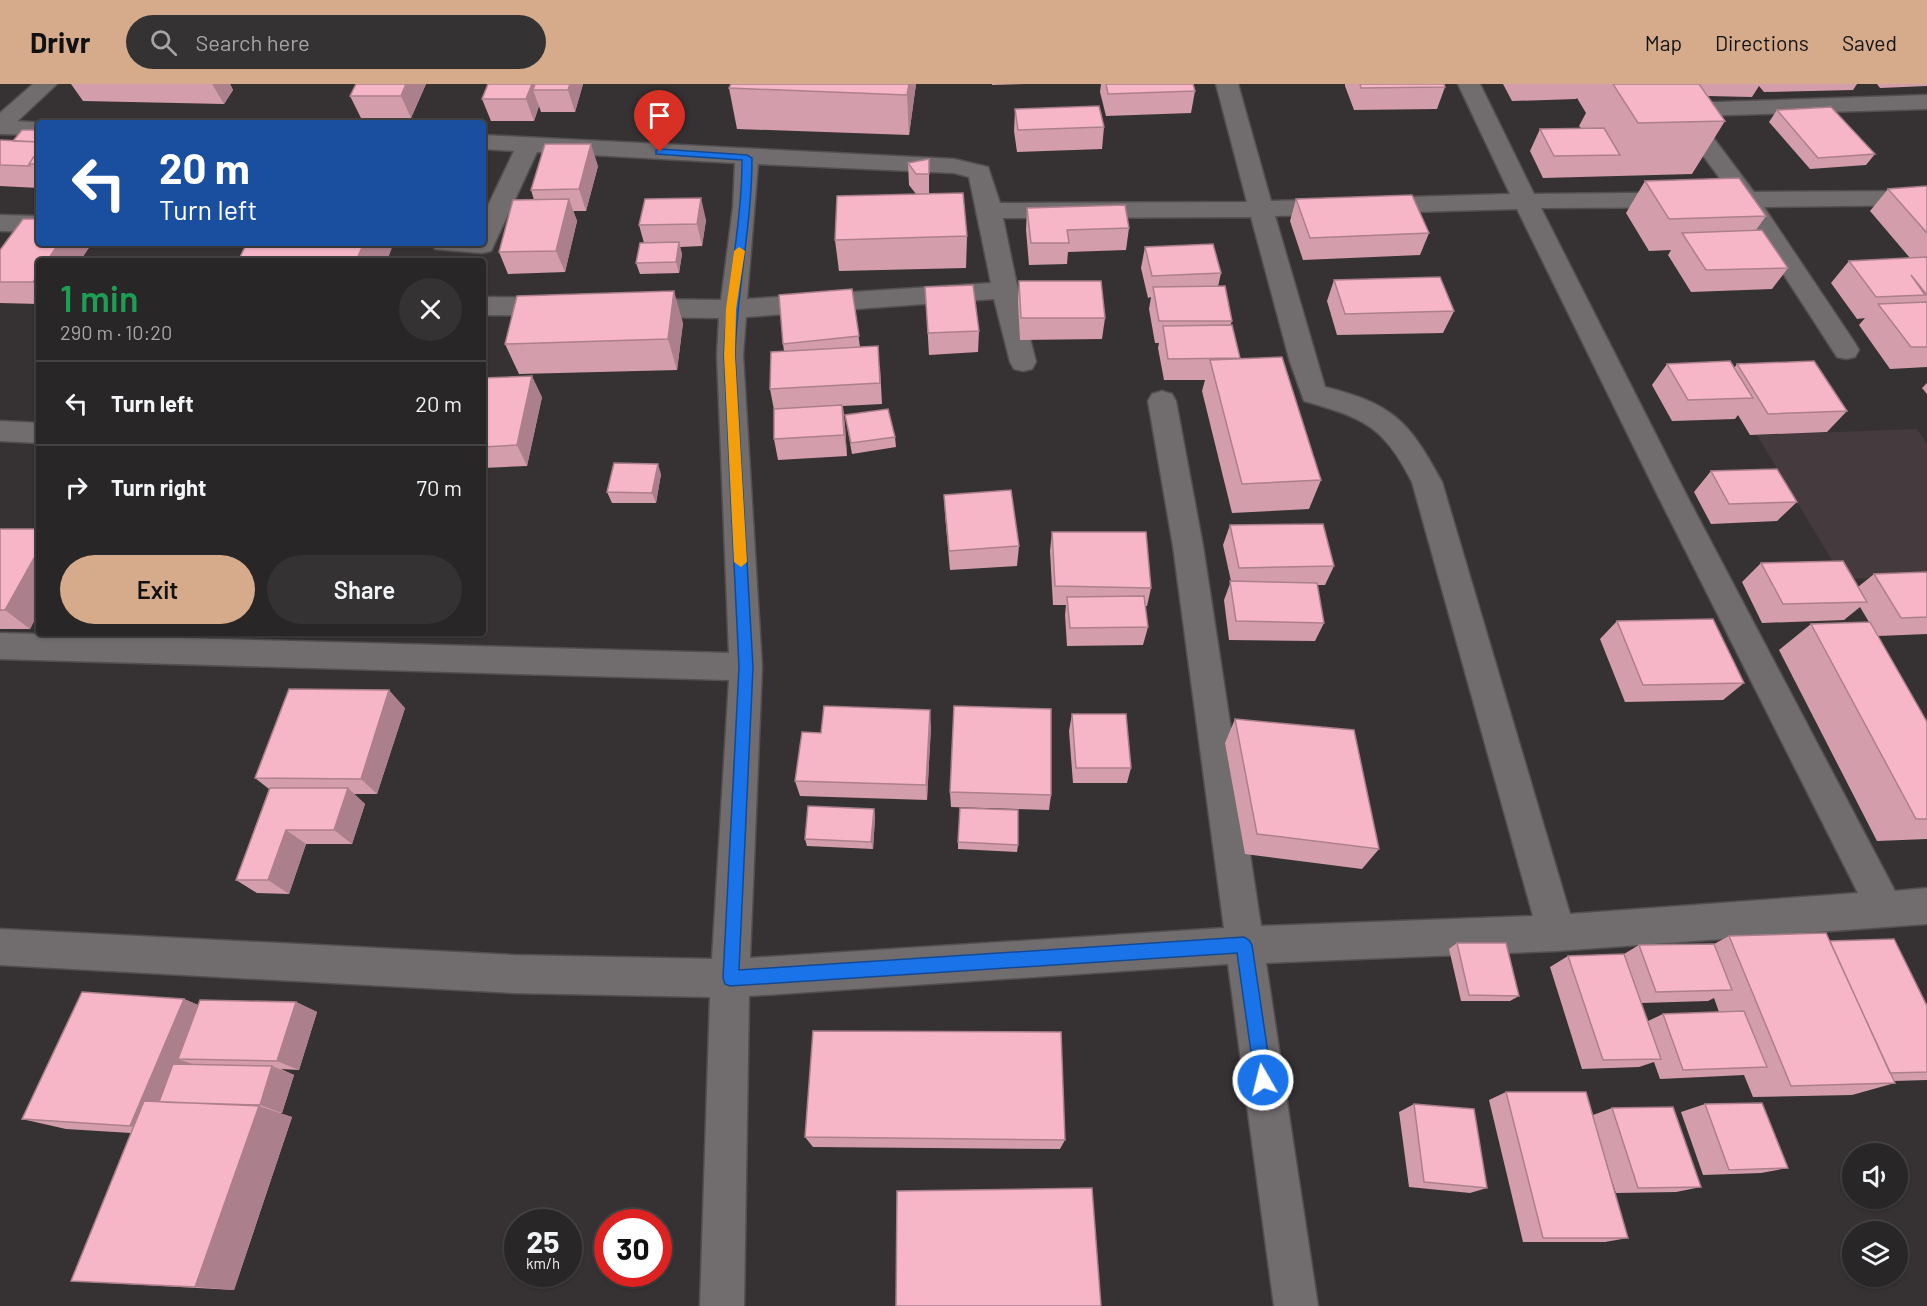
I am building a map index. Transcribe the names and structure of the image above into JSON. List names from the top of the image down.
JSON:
{
  "page": {
    "header": "Drivr",
    "search": "Search here",
    "nav": ["Map", "Directions", "Saved"],
    "turn": ["20 m", "Turn left"],
    "heading": ["1 min", "290 m · 10:20"],
    "list": [
      {
        "name": "Turn left",
        "value": "20 m"
      },
      {
        "name": "Turn right",
        "value": "70 m"
      }
    ],
    "buttons": ["Exit", "Share"],
    "speed": "25 km/h",
    "limit": "30"
  }
}
